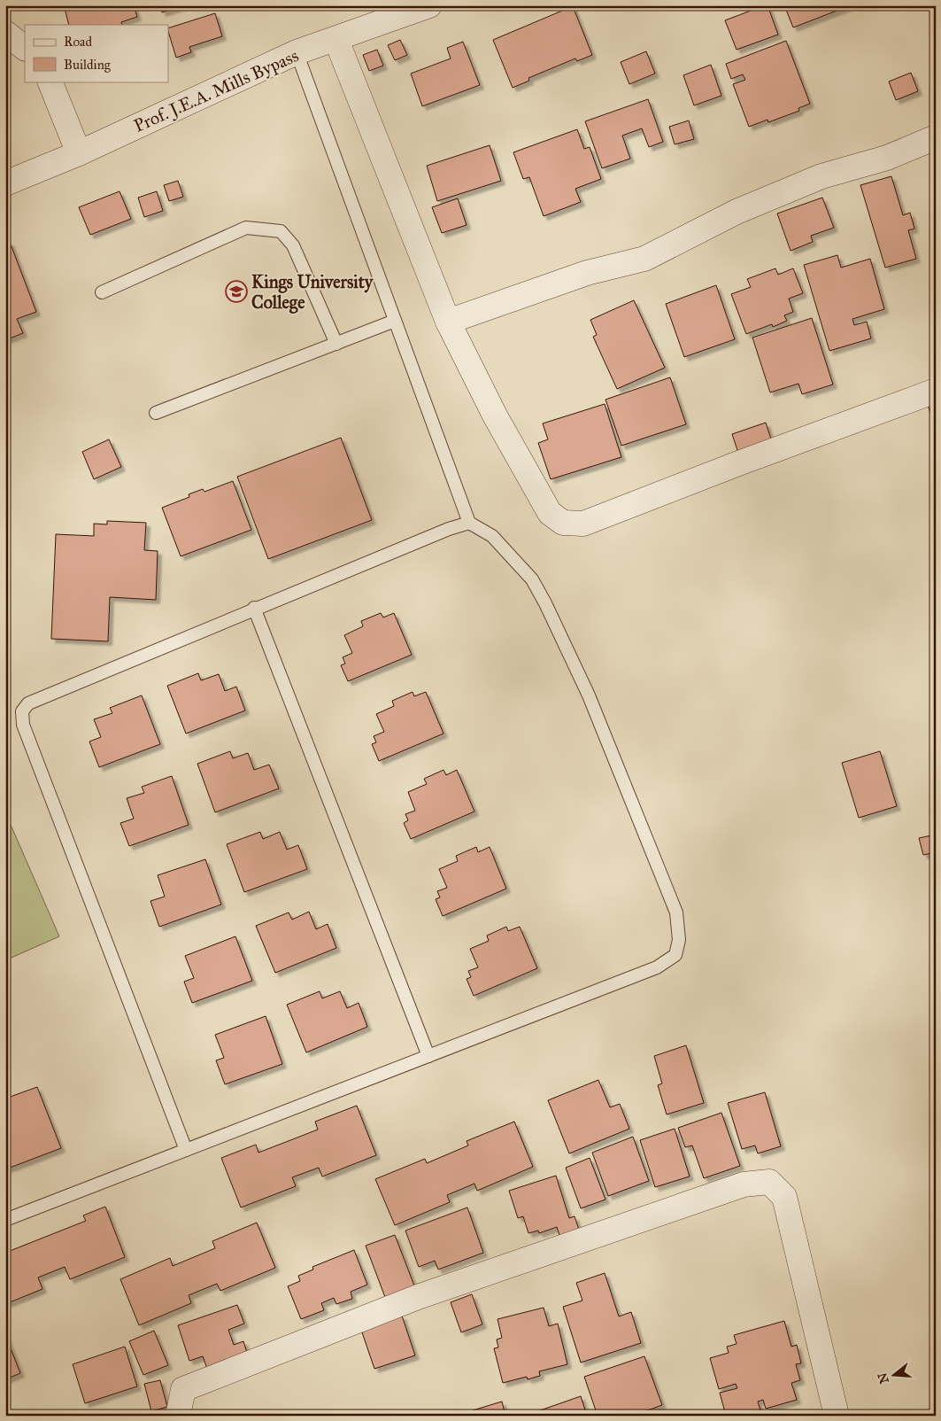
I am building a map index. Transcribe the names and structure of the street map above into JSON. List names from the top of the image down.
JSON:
{
  "streets": {
    "street": ["Prof. J.E.A. Mills Bypass"]
  },
  "places": {
    "school or university": ["Kings University College"]
  },
  "legend": ["Road", "Building"],
  "north": "left"
}
